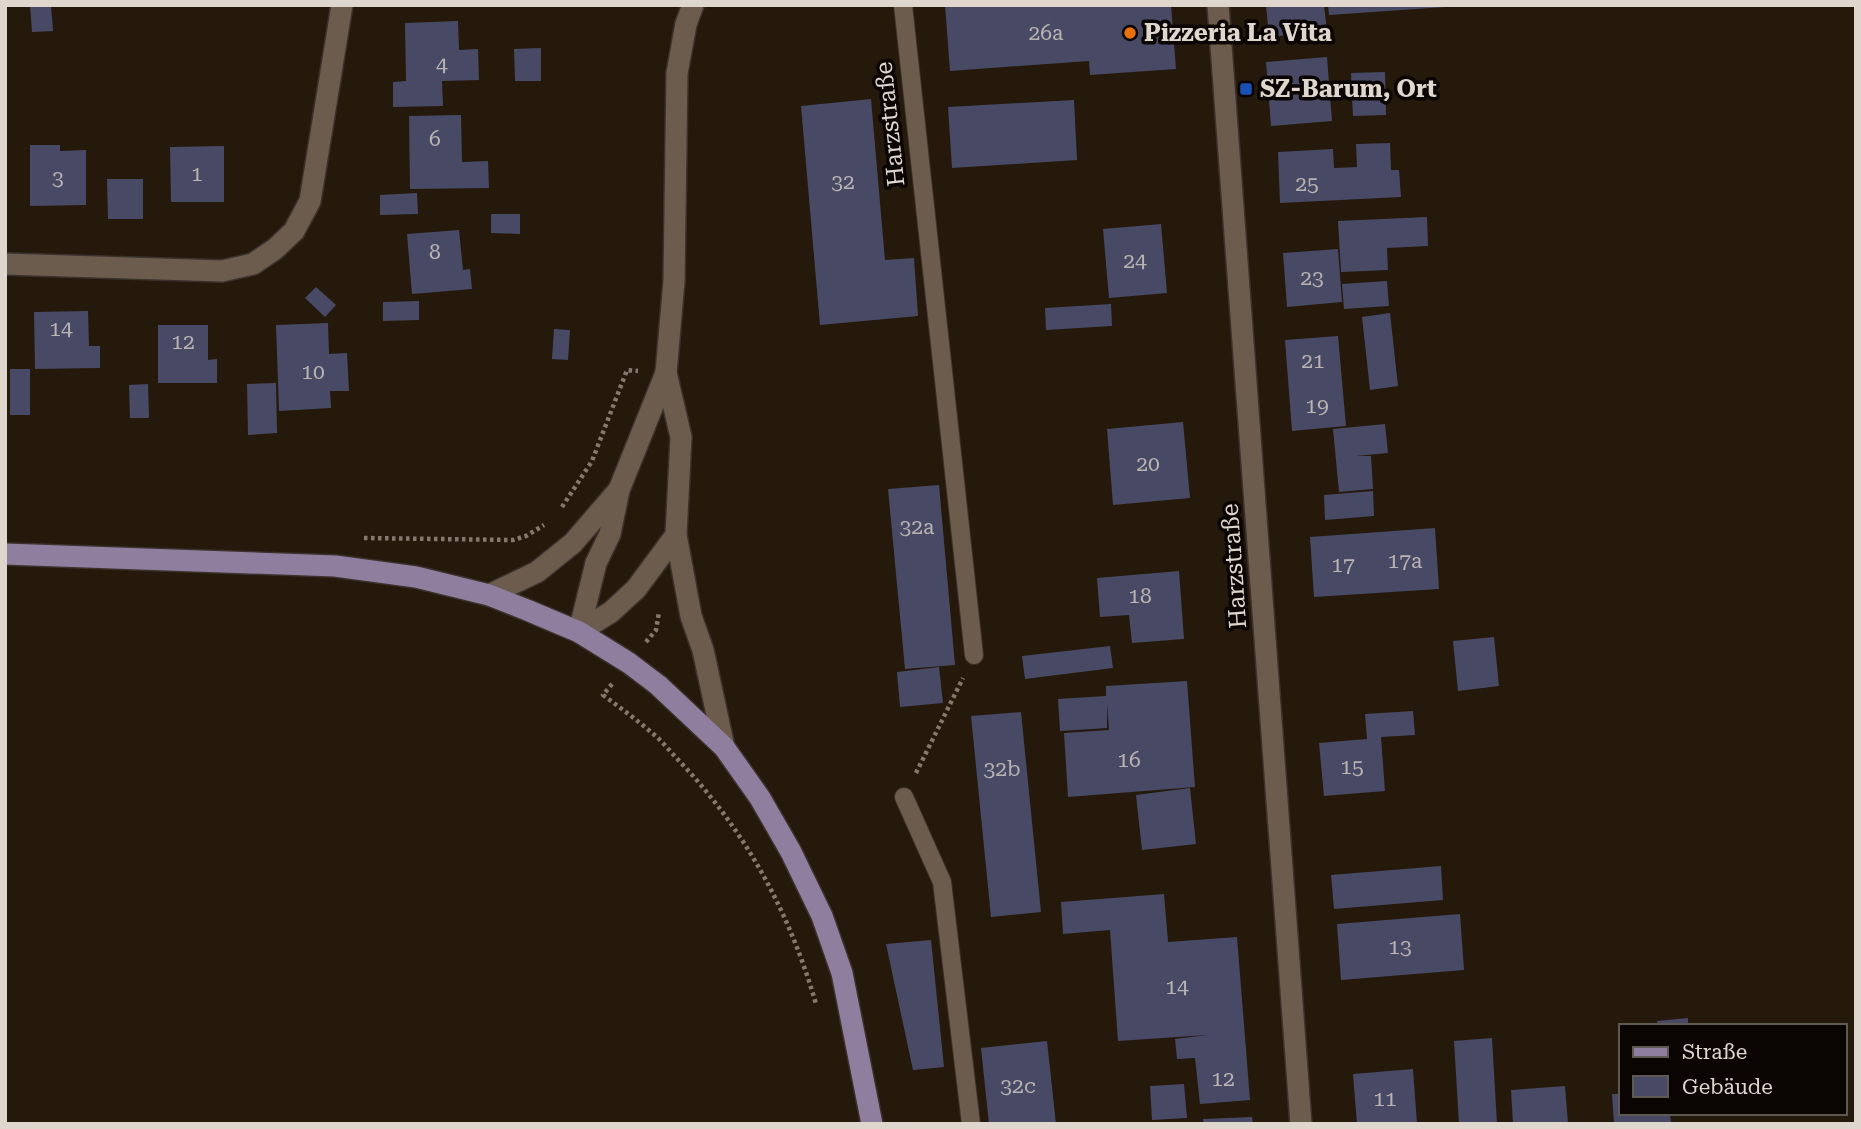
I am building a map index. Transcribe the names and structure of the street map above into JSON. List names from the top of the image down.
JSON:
{
  "streets": {
    "street": ["Harzstraße"]
  },
  "places": {
    "other": ["Pizzeria La Vita"],
    "transit": ["SZ-Barum, Ort"]
  },
  "house_numbers": [
    "26a",
    "4",
    "6",
    "1",
    "3",
    "32",
    "25",
    "8",
    "24",
    "23",
    "14",
    "12",
    "21",
    "10",
    "19",
    "20",
    "32a",
    "17a",
    "17",
    "18",
    "16",
    "15",
    "32b",
    "13",
    "14",
    "12",
    "32c",
    "11"
  ],
  "legend": ["Straße", "Gebäude"]
}
